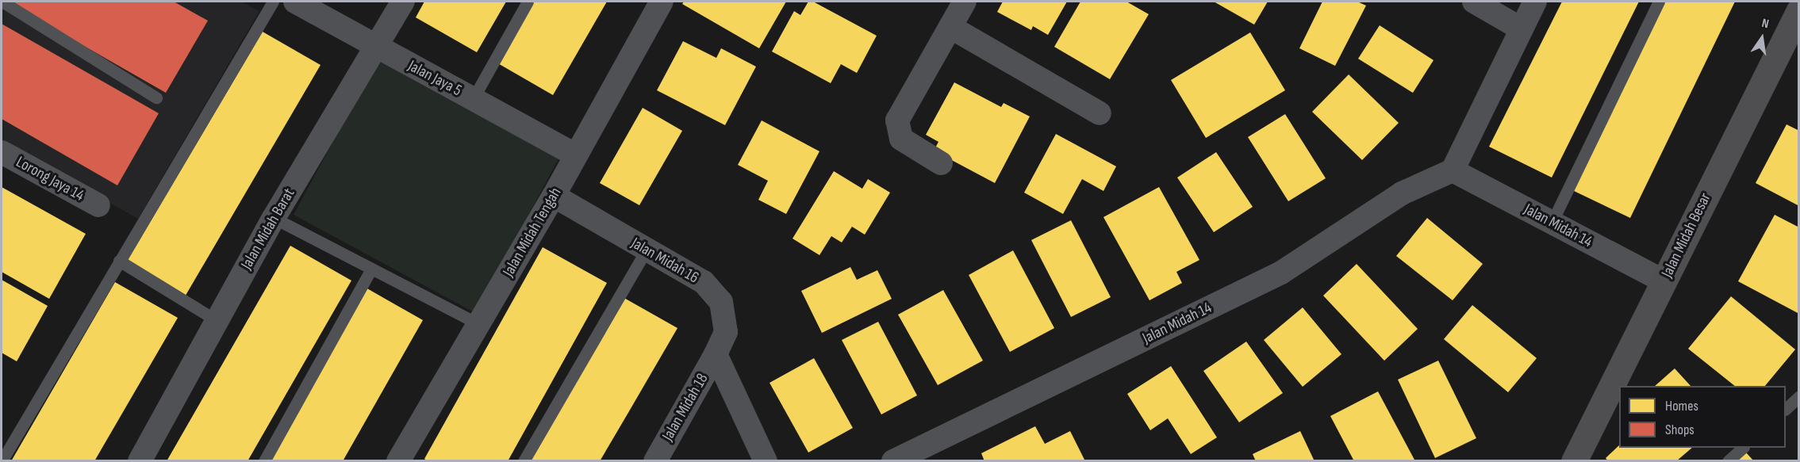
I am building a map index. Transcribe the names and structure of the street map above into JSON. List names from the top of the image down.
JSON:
{
  "streets": {
    "street": [
      "Jalan Jaya 5",
      "Lorong Jaya 14",
      "Jalan Midah 14",
      "Jalan Midah Barat",
      "Jalan Midah Tengah",
      "Jalan Midah Besar",
      "Jalan Midah 16",
      "Jalan Midah 18"
    ]
  },
  "crossings": [
    ["Jalan Jaya 5", "Jalan Midah Barat"],
    ["Jalan Jaya 5", "Jalan Midah Tengah"],
    ["Jalan Midah 14", "Jalan Midah Besar"],
    ["Jalan Midah Tengah", "Jalan Midah 16"],
    ["Jalan Midah 16", "Jalan Midah 18"]
  ],
  "legend": ["Homes", "Shops"],
  "north": "top"
}
